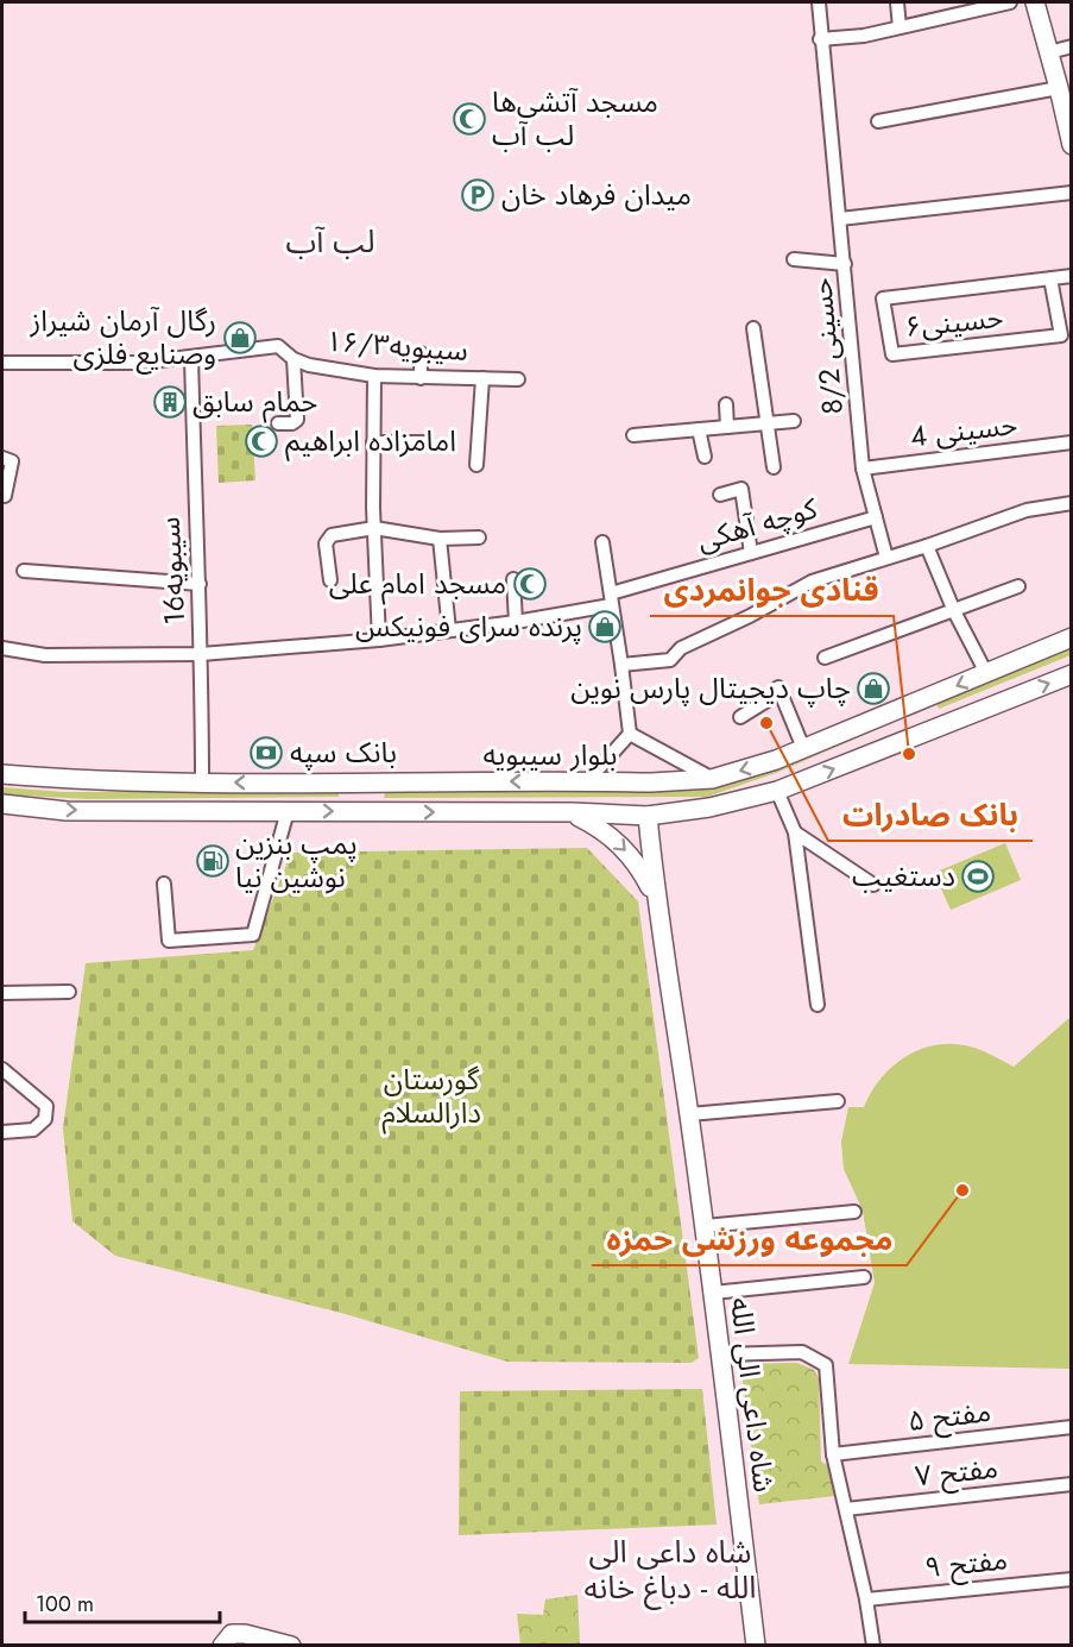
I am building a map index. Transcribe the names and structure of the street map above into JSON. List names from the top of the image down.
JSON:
{
  "streets": {
    "main road": ["بلوار سیبویه", "شاه داعی الی الله"],
    "street": [
      "حسینی۶",
      "سیبویه۱۶/۳",
      "8/2 حسینی",
      "حسینی 4",
      "کوچه آهکی",
      "سیبویه16",
      "مفتح ۵",
      "مفتح ۷",
      "مفتح ۹"
    ]
  },
  "crossings": [
    ["سیبویه۱۶/۳", "سیبویه16"],
    ["8/2 حسینی", "حسینی 4"],
    ["8/2 حسینی", "کوچه آهکی"],
    ["کوچه آهکی", "سیبویه16"],
    ["سیبویه16", "بلوار سیبویه"],
    ["بلوار سیبویه", "شاه داعی الی الله"]
  ],
  "districts": ["لب آب", "شاه داعی الی الله - دباغ خانه"],
  "parks": ["گورستان دارالسلام"],
  "places": {
    "mosque": ["مسجد آتشی‌ها لب آب", "امامزاده ابراهیم", "مسجد امام علی"],
    "parking": ["میدان فرهاد خان"],
    "shop": ["رگال آرمان شیراز وصنایع فلزی", "پرنده سرای فونیکس", "چاپ دیجیتال پارس نوین"],
    "building": ["حمام سابق"],
    "other": ["بانک صادرات", "قنادی جوانمردی", "مجموعه ورزشی حمزه"],
    "bank": ["بانک سپه"],
    "fuel station": ["پمپ بنزین نوشین نیا"],
    "sports": ["دستغیب"]
  },
  "scale_bar": "100 m"
}
